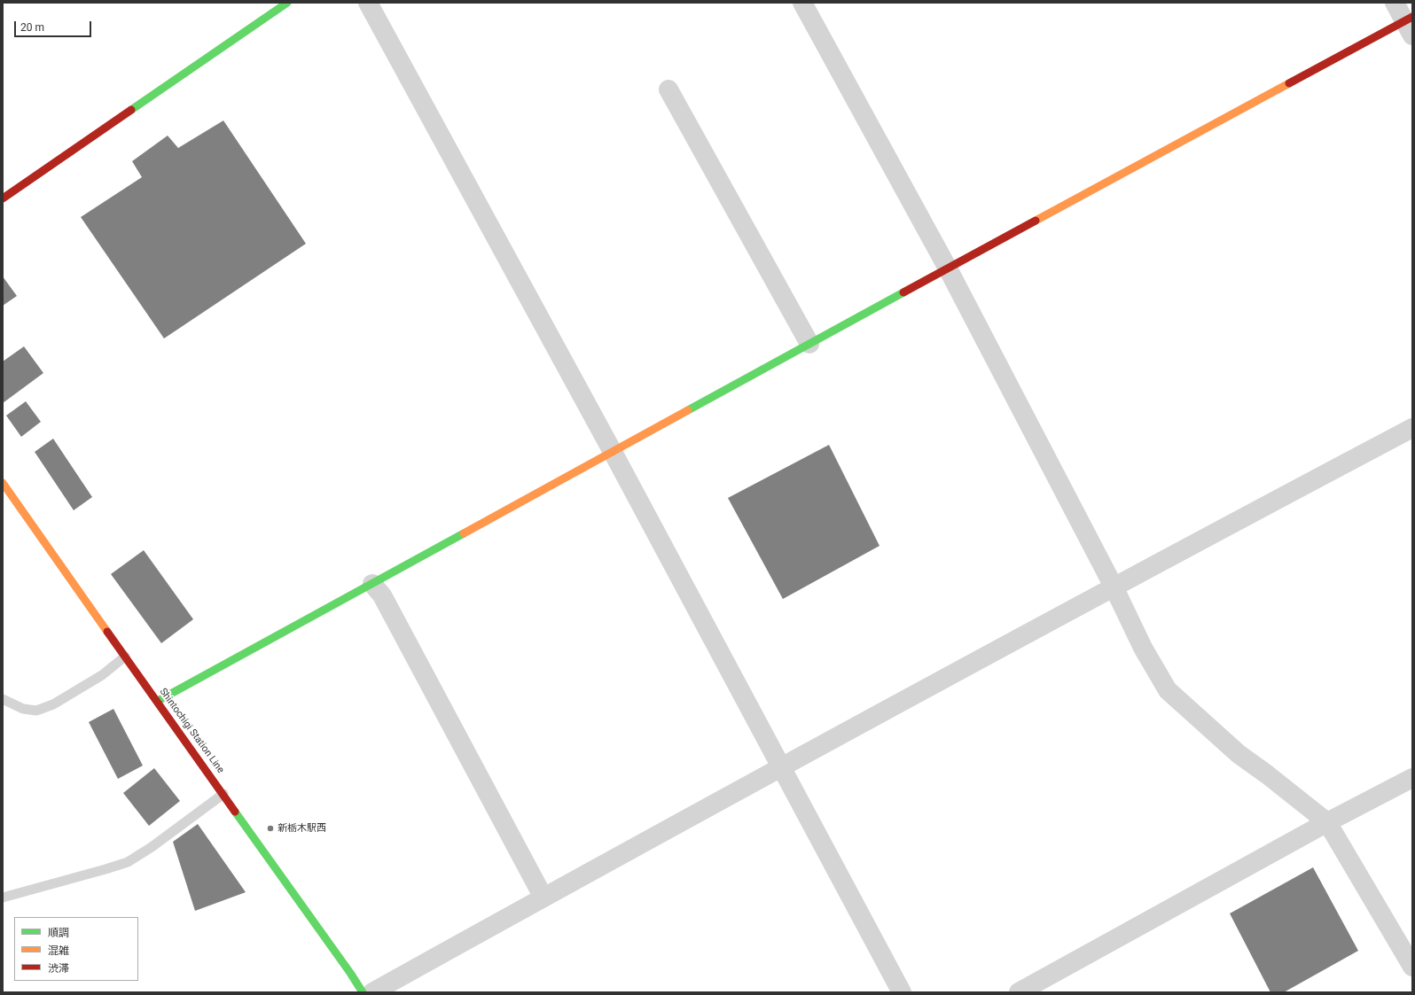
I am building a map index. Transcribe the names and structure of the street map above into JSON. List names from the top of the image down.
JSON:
{
  "streets": {
    "street": ["Shintochigi Station Line"]
  },
  "places": ["新栃木駅西"],
  "legend": ["順調", "混雑", "渋滞"],
  "scale_bar": "20 m"
}
